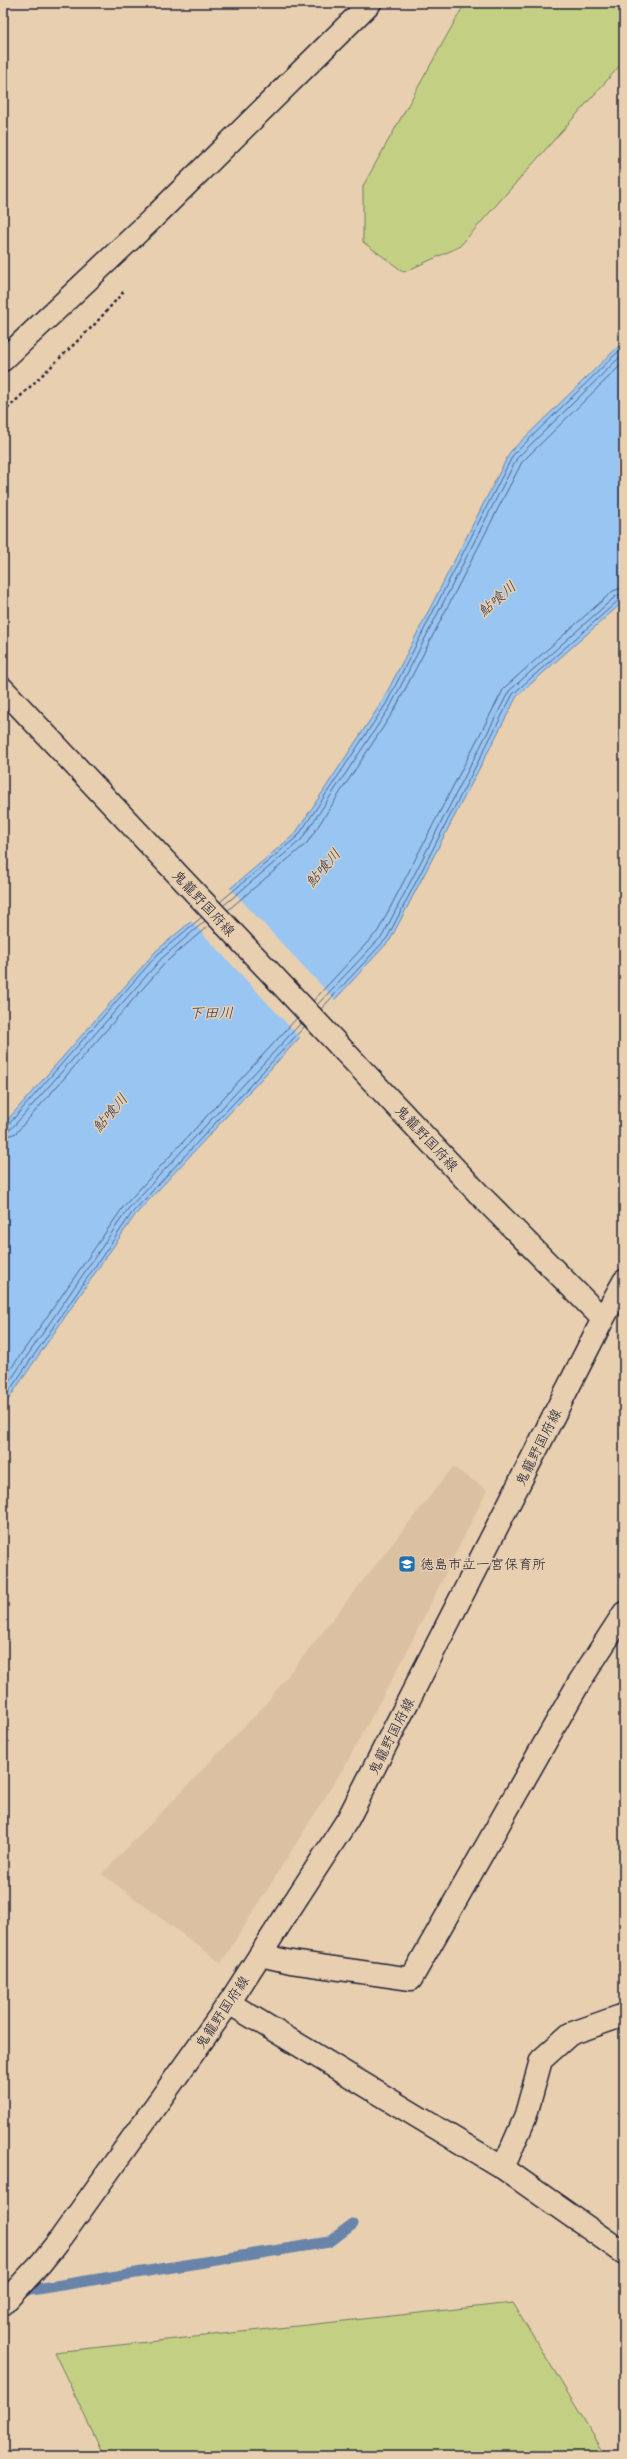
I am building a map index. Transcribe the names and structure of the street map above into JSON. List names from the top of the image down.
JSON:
{
  "streets": {
    "main road": ["鬼籠野国府線"]
  },
  "water": ["鮎喰川", "下田川"],
  "places": {
    "school or university": ["徳島市立一宮保育所"]
  }
}
